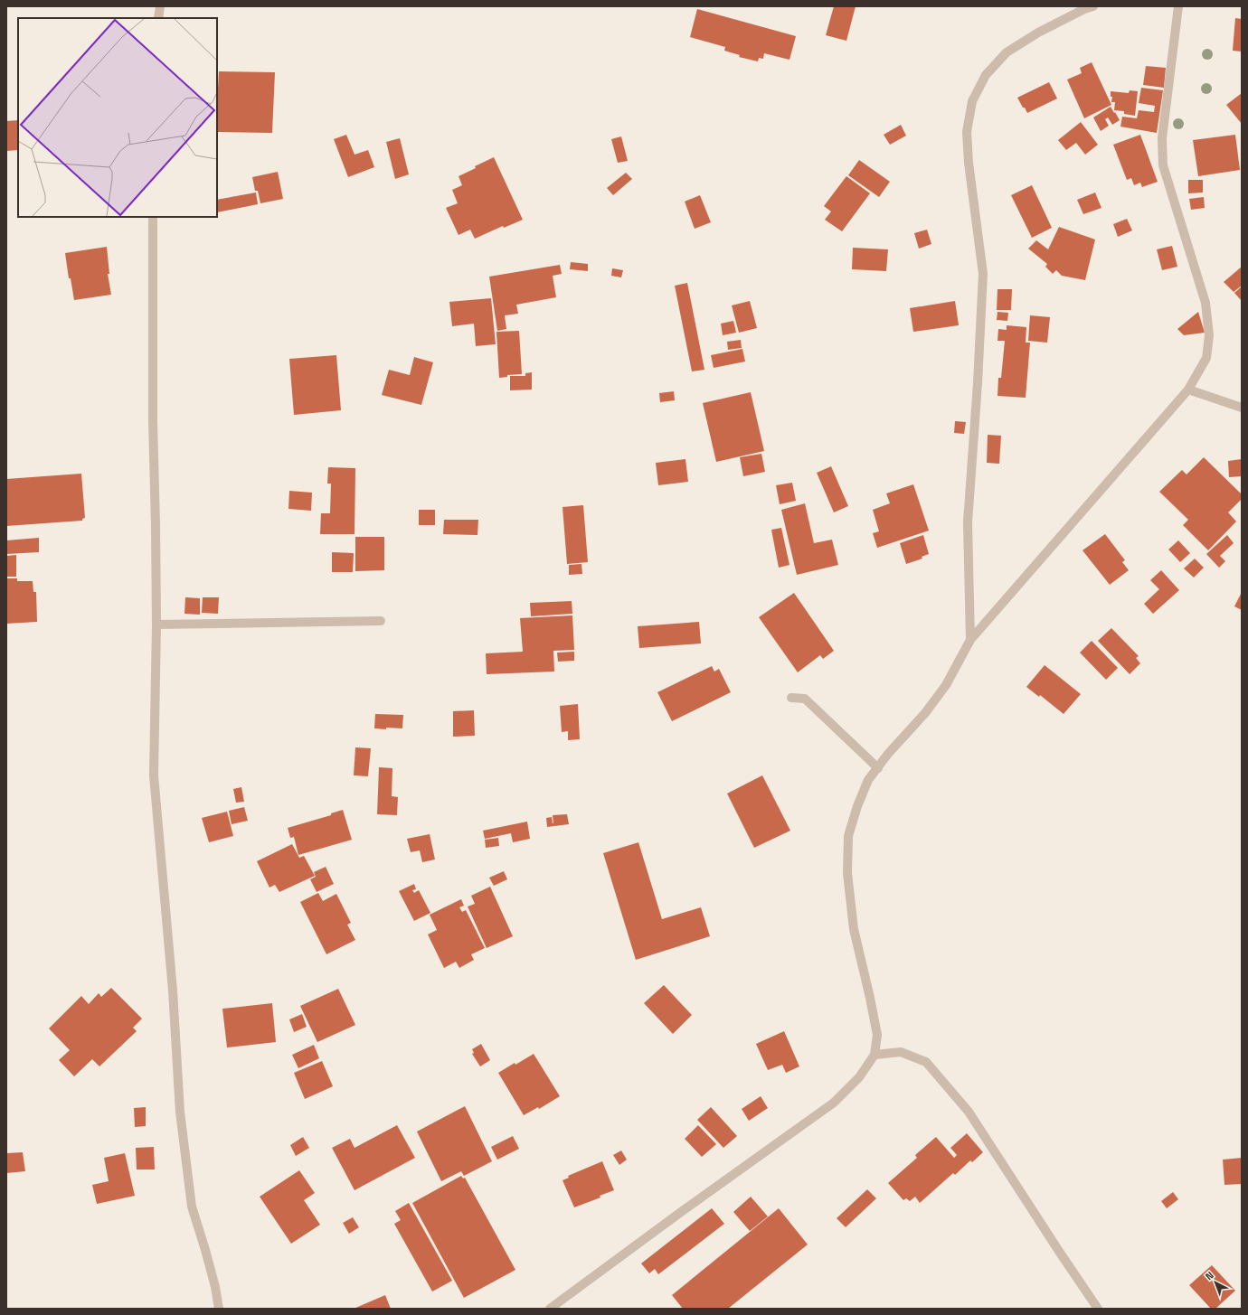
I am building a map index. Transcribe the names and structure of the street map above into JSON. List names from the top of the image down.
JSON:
{
  "north": "top left"
}
